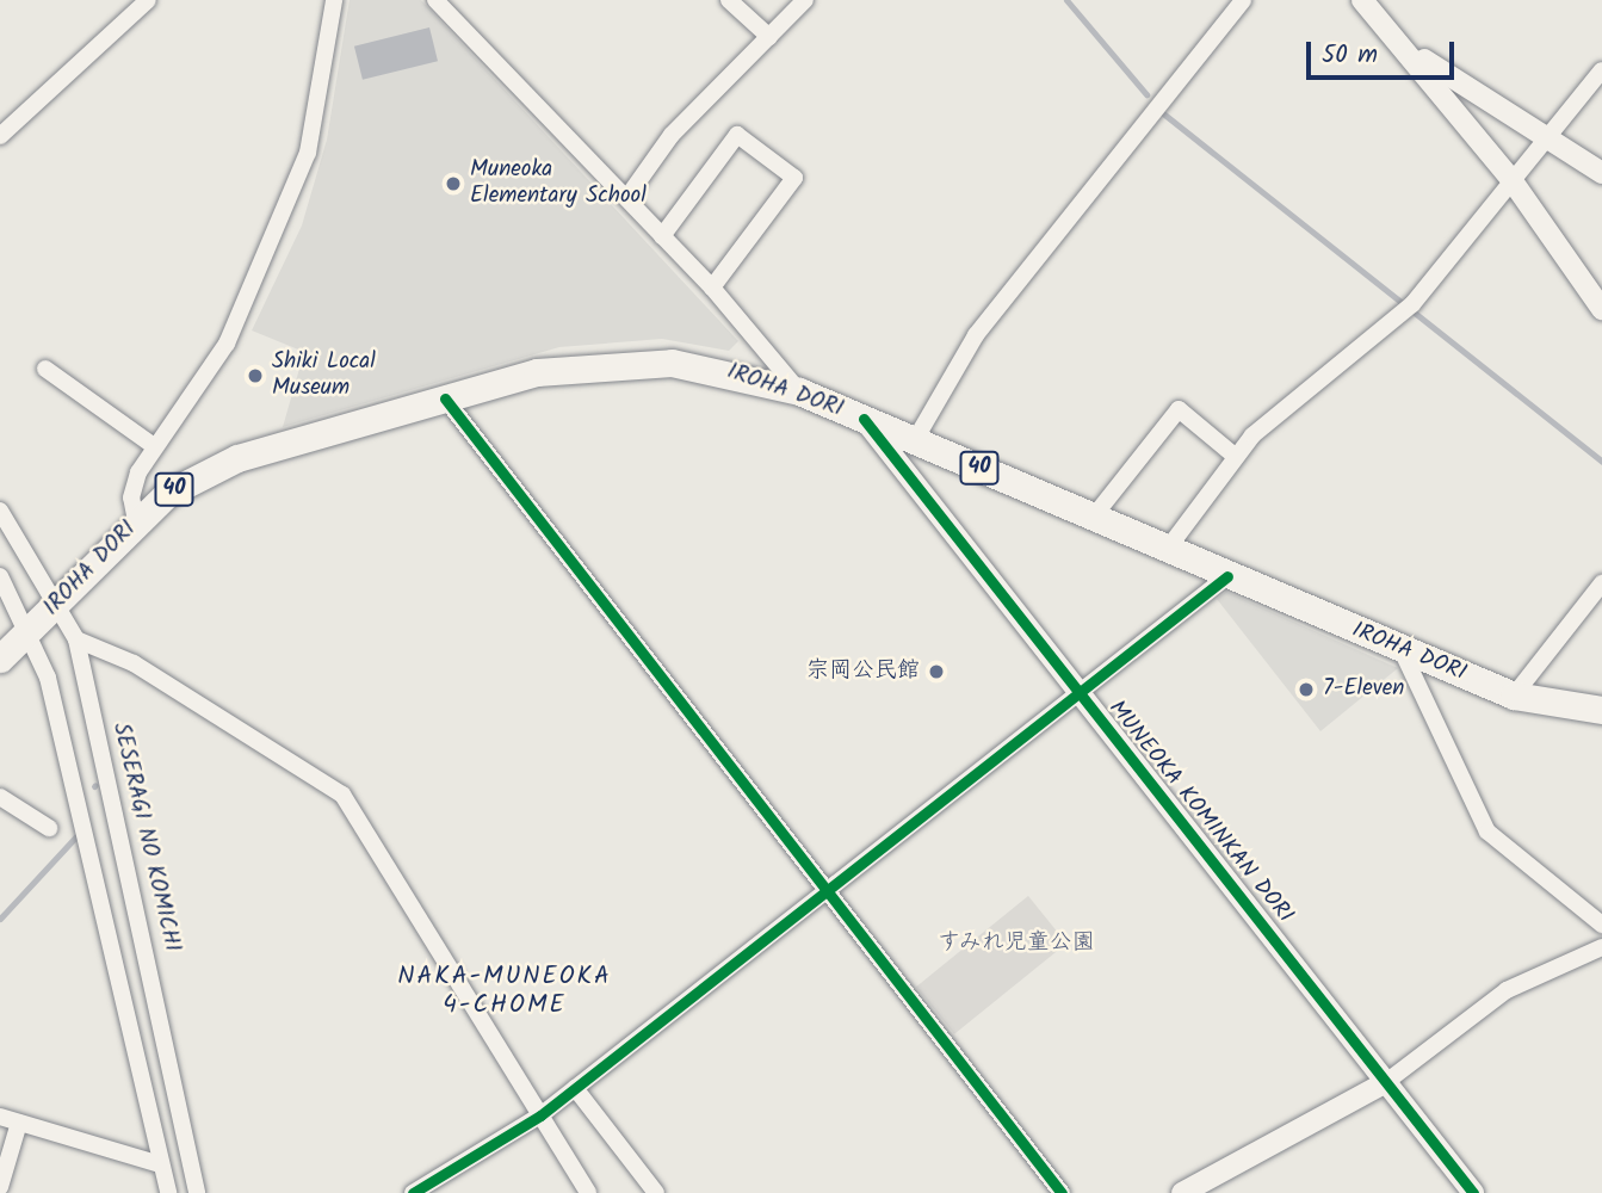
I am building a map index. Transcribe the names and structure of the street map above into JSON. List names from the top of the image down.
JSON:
{
  "streets": {
    "main road": ["IROHA DORI", "40"],
    "street": ["MUNEOKA KOMINKAN DORI", "SESERAGI NO KOMICHI"]
  },
  "crossings": [
    ["IROHA DORI", "MUNEOKA KOMINKAN DORI"],
    ["IROHA DORI", "SESERAGI NO KOMICHI"]
  ],
  "districts": ["NAKA-MUNEOKA 4-CHOME"],
  "parks": ["すみれ児童公園"],
  "places": [
    "Muneoka Elementary School",
    "Shiki Local Museum",
    "宗岡公民館",
    "7-Eleven"
  ],
  "scale_bar": "50 m"
}
